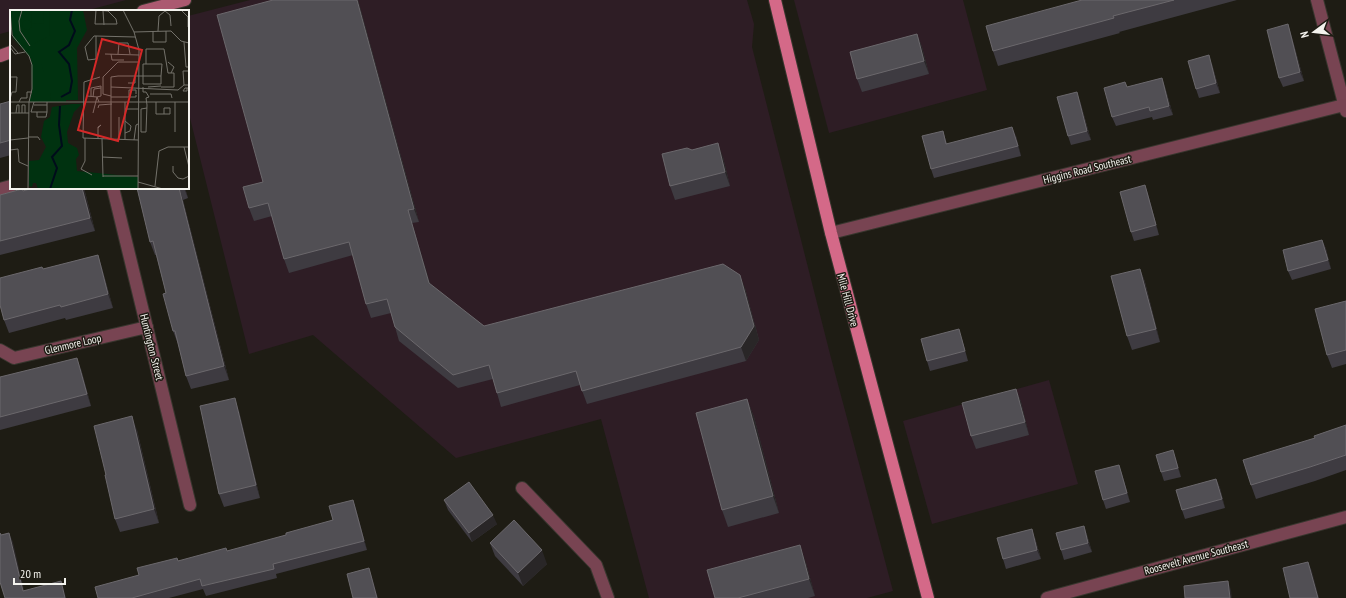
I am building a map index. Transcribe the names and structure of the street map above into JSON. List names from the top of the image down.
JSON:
{
  "streets": {
    "main road": ["Mile Hill Drive"],
    "street": [
      "Higgins Road Southeast",
      "Glenmore Loop",
      "Huntington Street",
      "Roosevelt Avenue Southeast"
    ]
  },
  "crossings": [
    ["Higgins Road Southeast", "Mile Hill Drive"],
    ["Glenmore Loop", "Huntington Street"]
  ],
  "scale_bar": "20 m",
  "north": "left"
}
